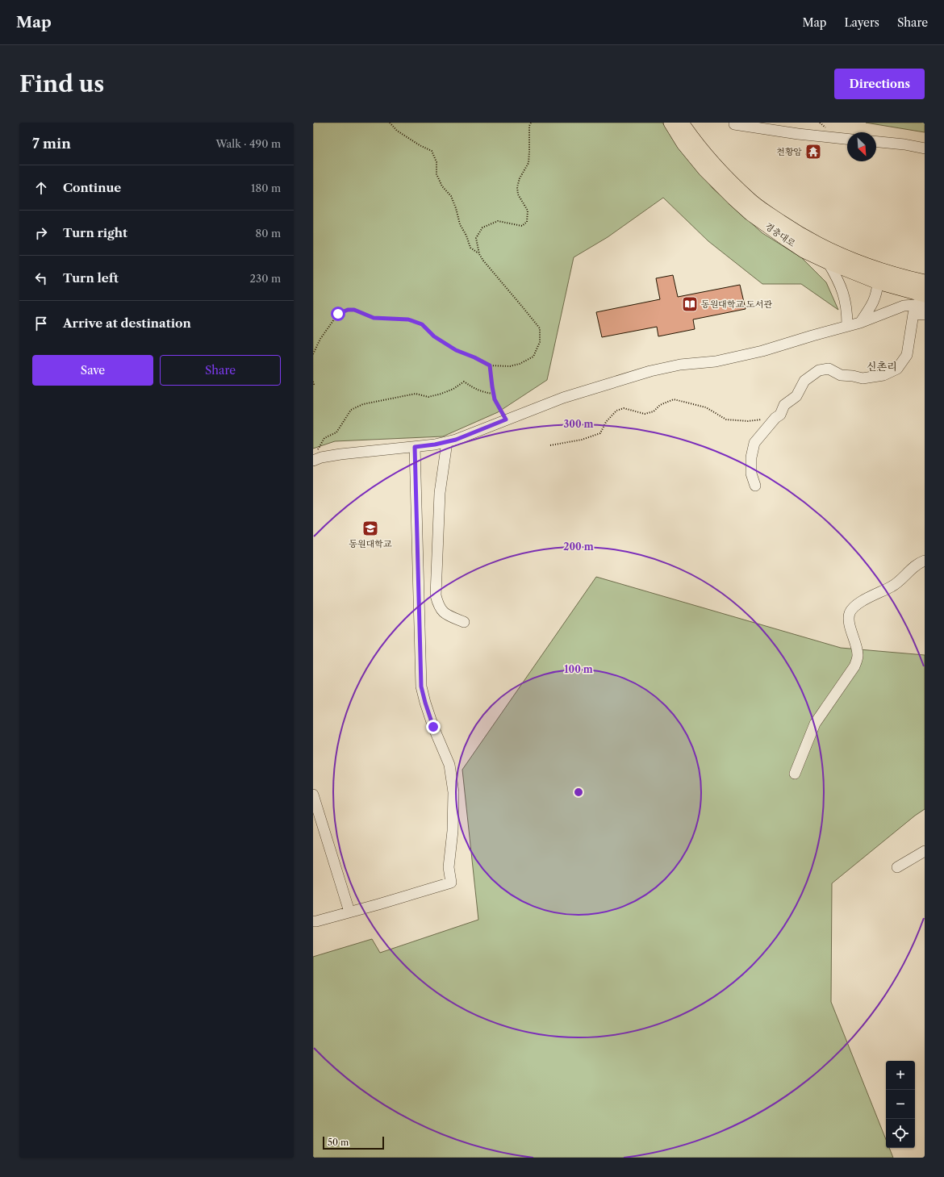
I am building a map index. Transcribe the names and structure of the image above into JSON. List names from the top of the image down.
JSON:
{
  "streets": {
    "main road": ["경충대로"]
  },
  "districts": ["신촌리"],
  "places": {
    "temple": ["천황암"],
    "library": ["동원대학교 도서관"],
    "school or university": ["동원대학교"]
  },
  "scale_bar": "50 m",
  "north": "bottom right",
  "page": {
    "header": "Map",
    "nav": ["Map", "Layers", "Share"],
    "buttons": [
      "Directions",
      ["Save", "Share"]
    ],
    "title": "Find us",
    "heading": ["7 min", "Walk · 490 m"],
    "list": [
      ["Continue", "180 m"],
      ["Turn right", "80 m"],
      ["Turn left", "230 m"],
      "Arrive at destination"
    ],
    "map_buttons": ["+", "−"],
    "scale": "50 m"
  },
  "rings": ["300 m", "200 m", "100 m"]
}
